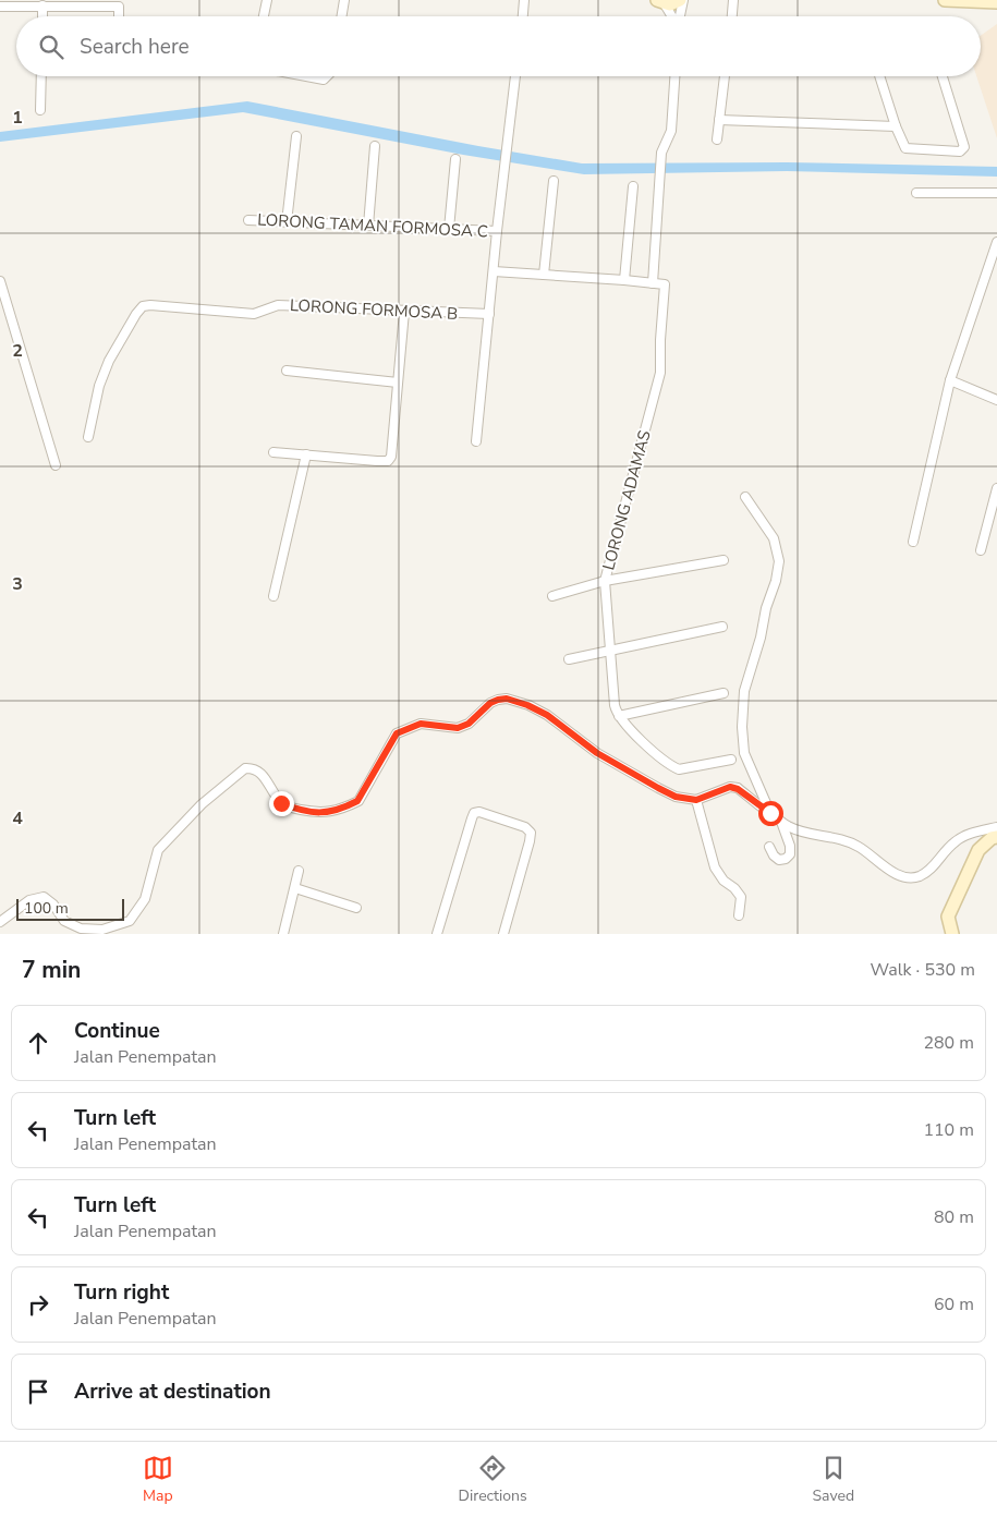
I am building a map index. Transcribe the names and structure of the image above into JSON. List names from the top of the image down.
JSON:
{
  "streets": {
    "street": ["LORONG TAMAN FORMOSA C", "LORONG FORMOSA B", "LORONG ADAMAS"]
  },
  "scale_bar": "100 m",
  "page": {
    "search": "Search here",
    "scale": "100 m",
    "heading": ["7 min", "Walk · 530 m"],
    "list": [
      ["Continue", "Jalan Penempatan", "280 m"],
      ["Turn left", "Jalan Penempatan", "110 m"],
      ["Turn left", "Jalan Penempatan", "80 m"],
      ["Turn right", "Jalan Penempatan", "60 m"],
      "Arrive at destination"
    ],
    "nav": ["Map", "Directions", "Saved"]
  },
  "grid": {
    "rows": [
      "1",
      "2",
      "3",
      "4"
    ]
  }
}
